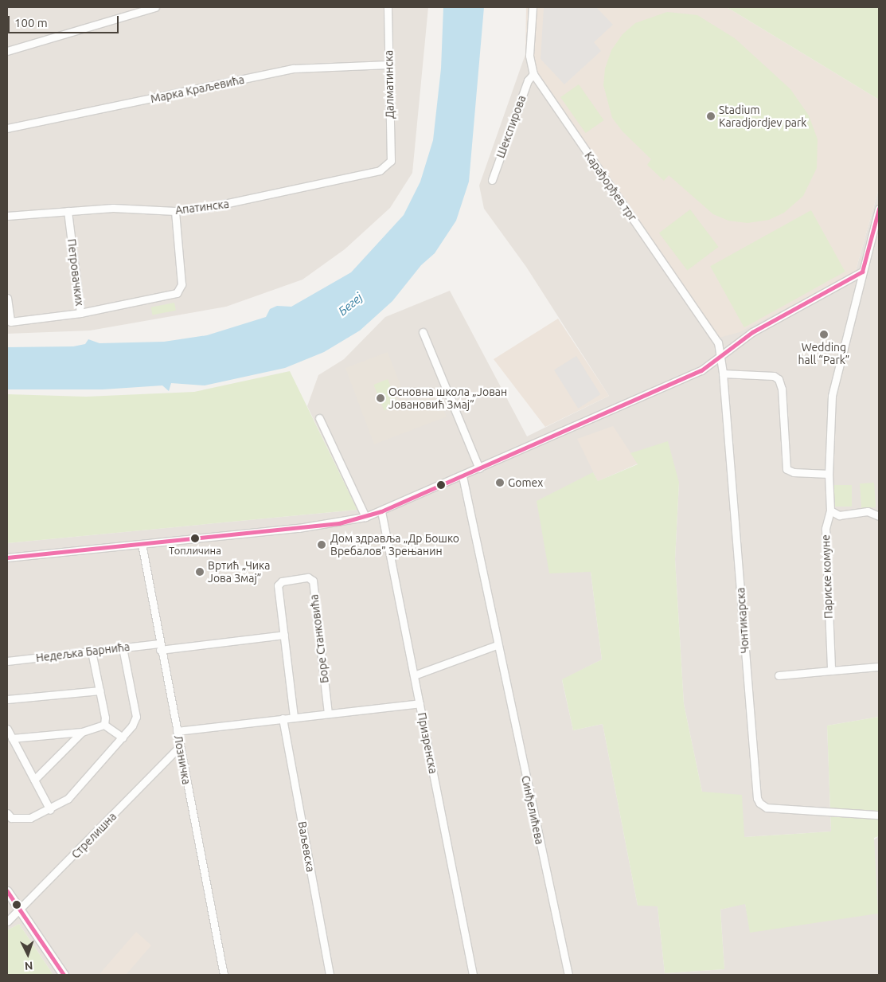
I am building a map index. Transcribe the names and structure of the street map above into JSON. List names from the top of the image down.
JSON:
{
  "streets": {
    "street": [
      "Далматинска",
      "Марка Краљевића",
      "Шекспирова",
      "Карађорђев трг",
      "Апатинска",
      "Петровачких",
      "Париске комуне",
      "Чонтикарска",
      "Боре Станковића",
      "Недељка Барнића",
      "Призренска",
      "Лозничка",
      "Синђелићева",
      "Стрелишна",
      "Ваљевска"
    ]
  },
  "crossings": [
    ["Далматинска", "Марка Краљевића"],
    ["Далматинска", "Апатинска"],
    ["Шекспирова", "Карађорђев трг"],
    ["Карађорђев трг", "Чонтикарска"],
    ["Апатинска", "Петровачких"],
    ["Недељка Барнића", "Лозничка"],
    ["Лозничка", "Стрелишна"]
  ],
  "water": ["Бегеј"],
  "places": [
    "Stadium Karadjordjev park",
    "Wedding hall “Park”",
    "Основна школа „Јован Јовановић Змај”",
    "Gomex",
    "Топличина",
    "Дом здравља „Др Бошко Вребалов” Зрењанин",
    "Вртић „Чика Јова Змај”"
  ],
  "scale_bar": "100 m",
  "north": "bottom"
}
